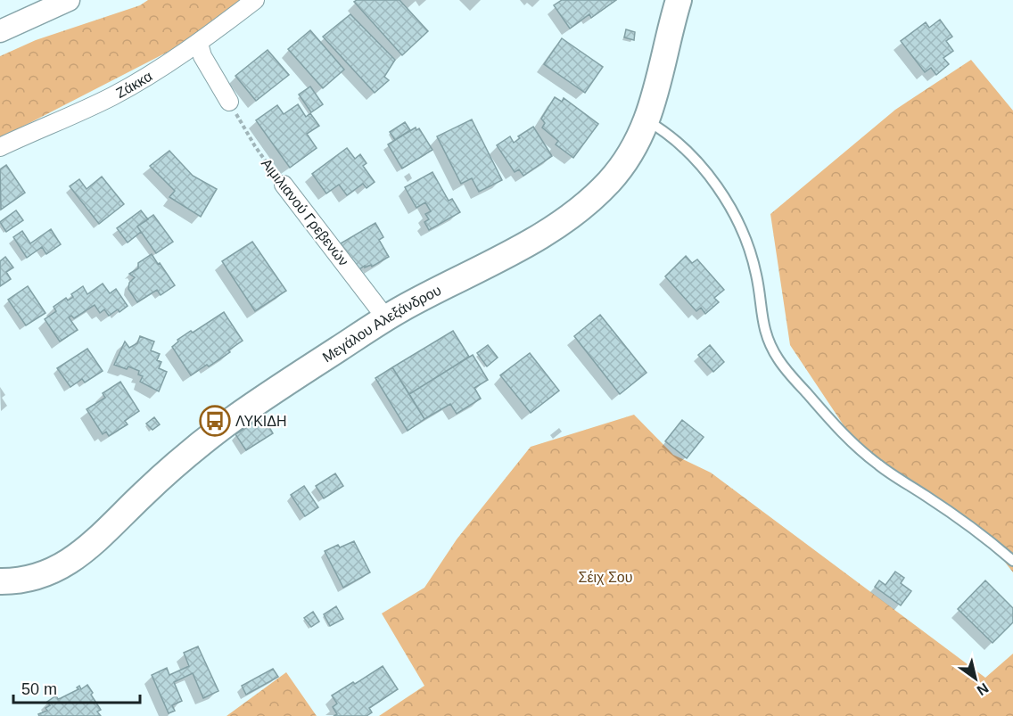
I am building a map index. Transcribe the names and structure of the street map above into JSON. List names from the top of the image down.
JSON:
{
  "streets": {
    "main road": ["Μεγάλου Αλεξάνδρου"],
    "street": ["Ζάκκα", "Αιμιλιανού Γρεβενών"]
  },
  "crossings": [
    ["Αιμιλιανού Γρεβενών", "Μεγάλου Αλεξάνδρου"]
  ],
  "parks": ["Σέιχ Σου"],
  "places": {
    "bus stop": ["ΛΥΚΙΔΗ"]
  },
  "scale_bar": "50 m",
  "north": "bottom right"
}
